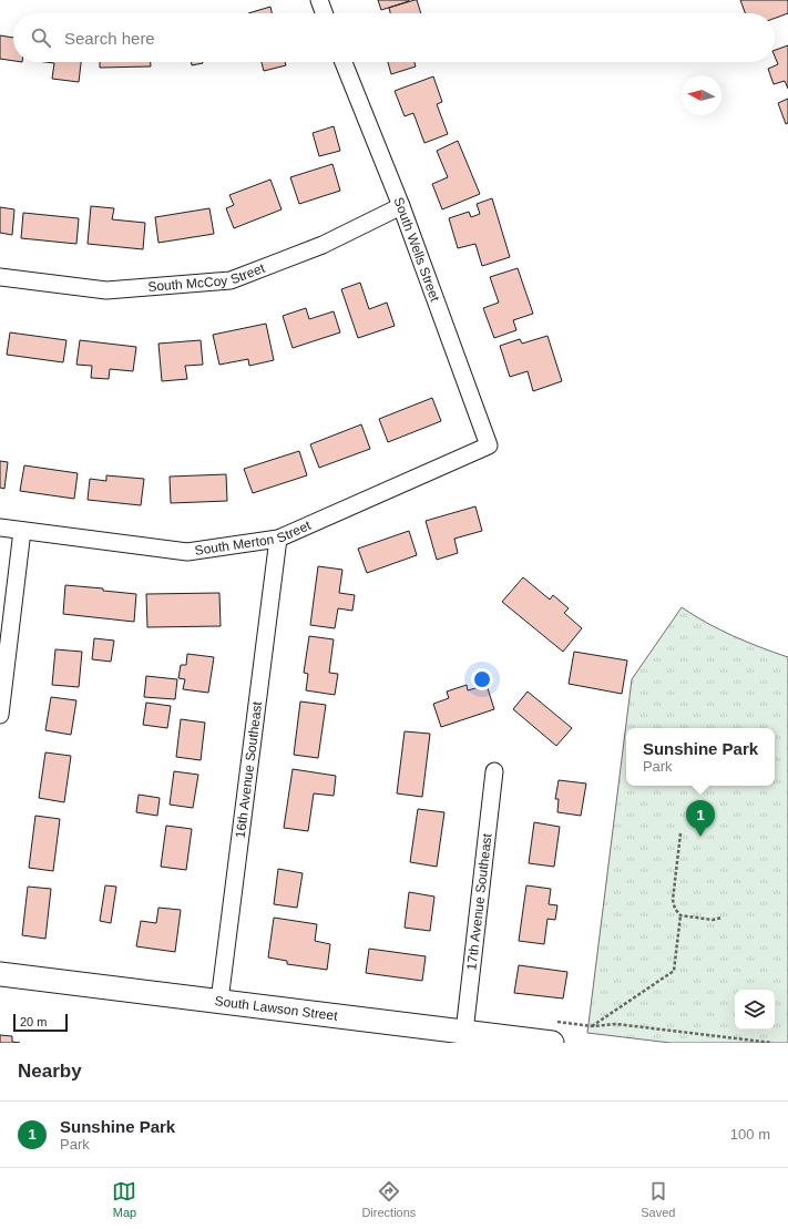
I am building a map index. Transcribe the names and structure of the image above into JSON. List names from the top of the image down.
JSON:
{
  "streets": {
    "street": [
      "South Wells Street",
      "South McCoy Street",
      "South Merton Street",
      "16th Avenue Southeast",
      "17th Avenue Southeast",
      "South Lawson Street"
    ]
  },
  "crossings": [
    ["South Wells Street", "South McCoy Street"],
    ["South Wells Street", "South Merton Street"],
    ["South Merton Street", "16th Avenue Southeast"],
    ["16th Avenue Southeast", "South Lawson Street"],
    ["17th Avenue Southeast", "South Lawson Street"]
  ],
  "scale_bar": "20 m",
  "north": "left",
  "page": {
    "search": "Search here",
    "popup": ["Sunshine Park", "Park"],
    "pins": "1",
    "scale": "20 m",
    "heading": "Nearby",
    "list": [
      {
        "mark": "1",
        "name": "Sunshine Park",
        "note": "Park",
        "value": "100 m"
      }
    ],
    "nav": ["Map", "Directions", "Saved"]
  }
}
